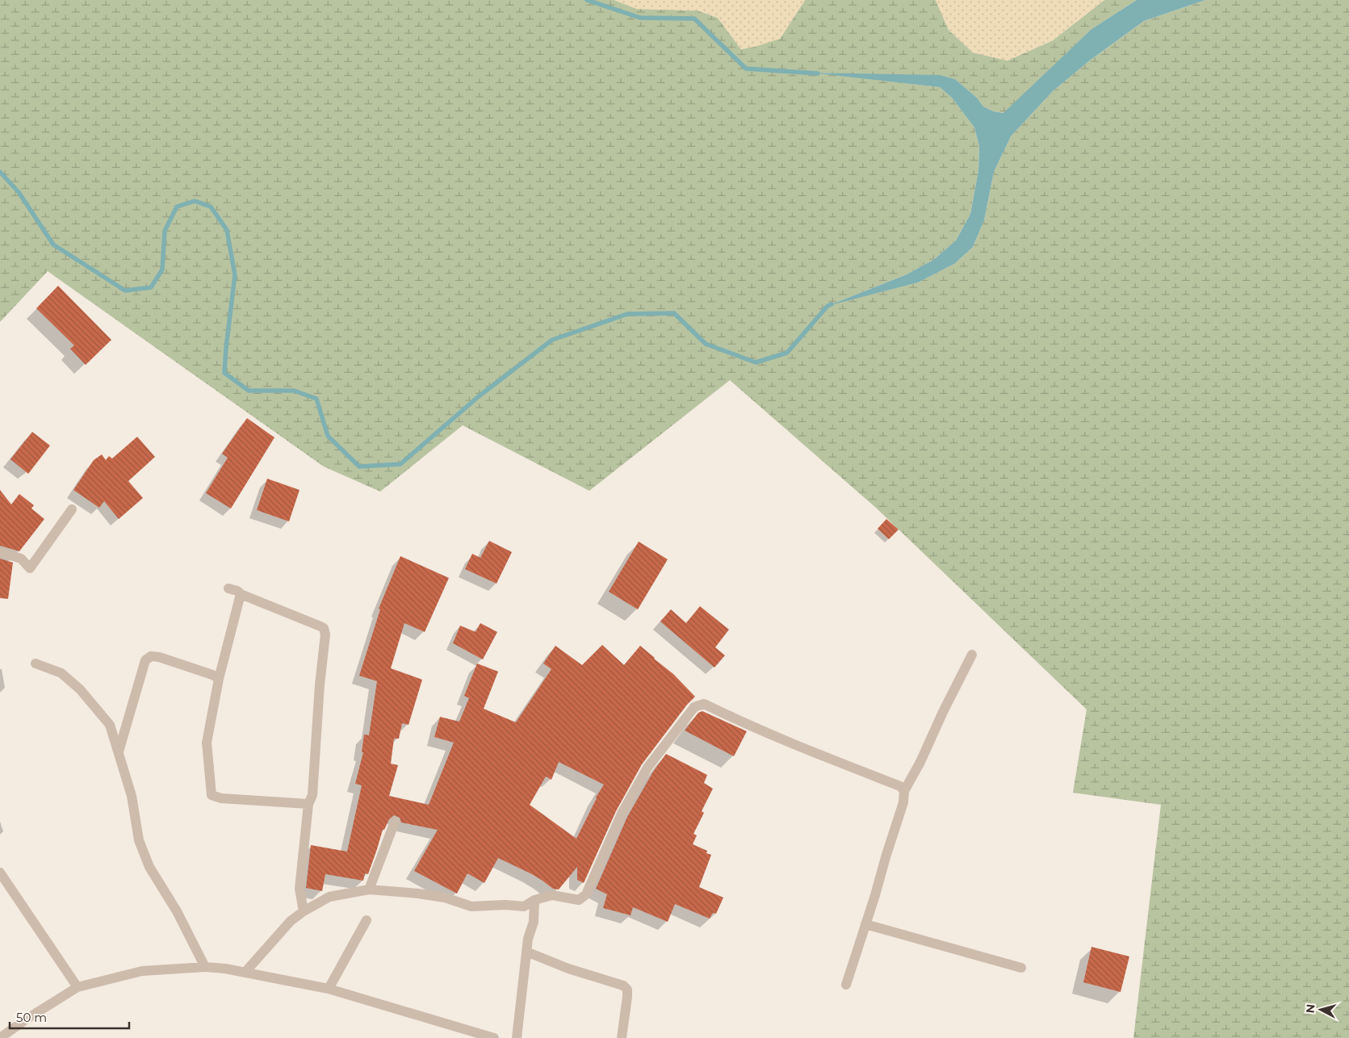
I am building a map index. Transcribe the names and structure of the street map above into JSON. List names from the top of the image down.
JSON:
{
  "scale_bar": "50 m",
  "north": "left"
}
